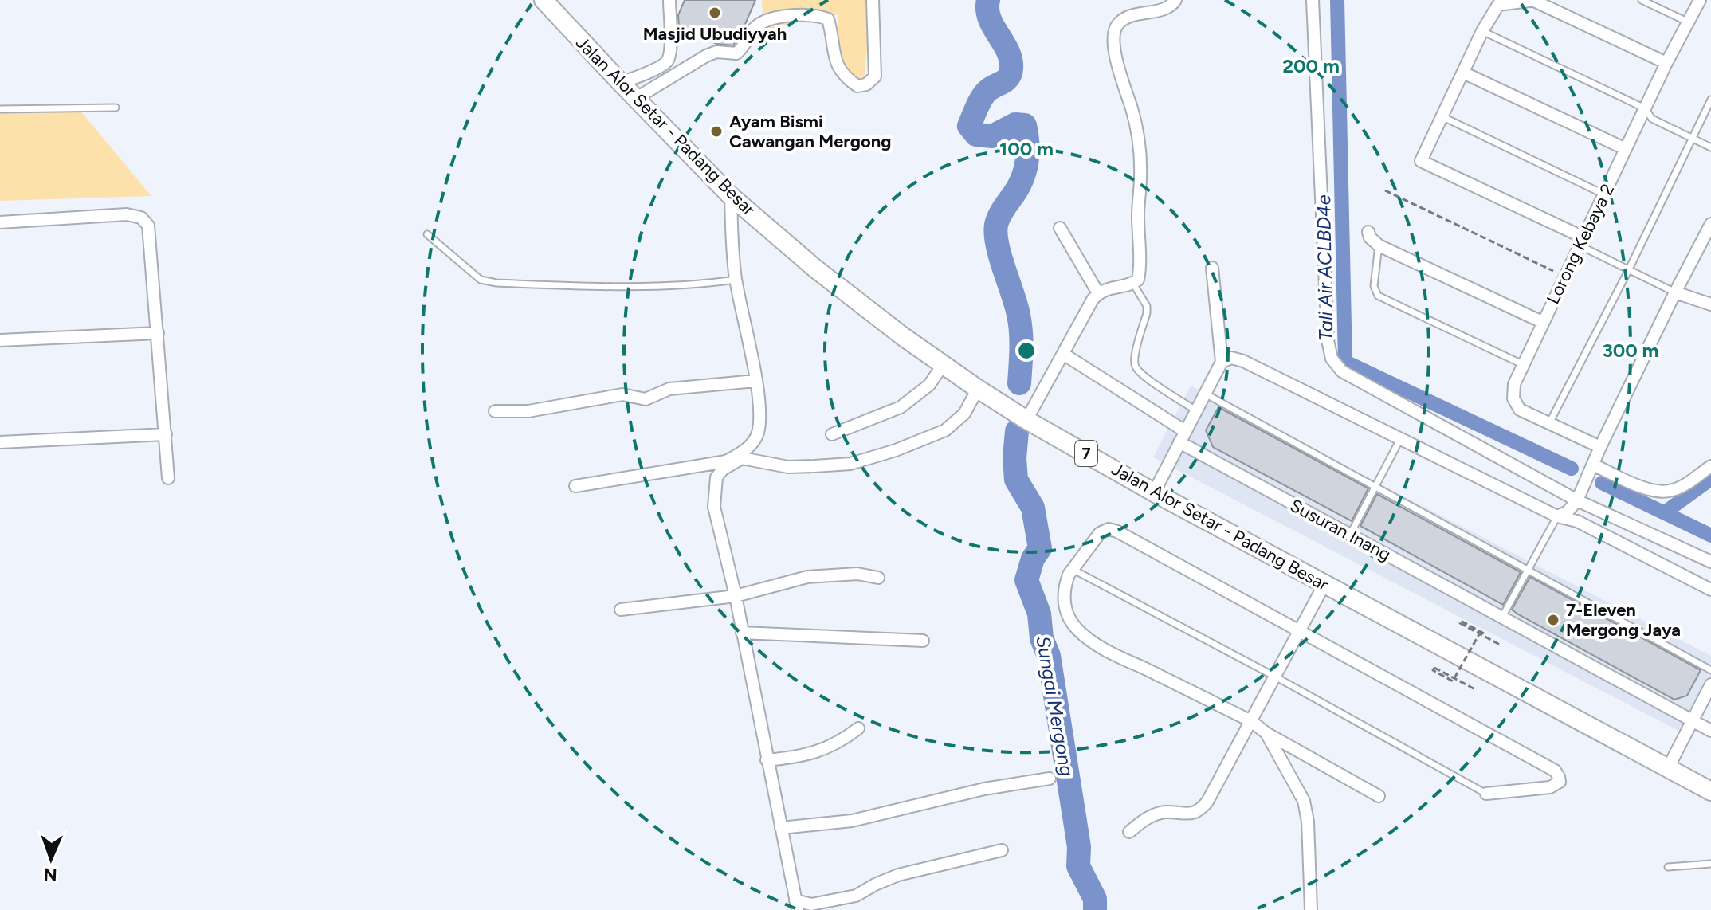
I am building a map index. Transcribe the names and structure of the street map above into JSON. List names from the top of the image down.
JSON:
{
  "streets": {
    "main road": ["Jalan Alor Setar - Padang Besar", "7"],
    "street": ["Lorong Kebaya 2", "Susuran Inang"]
  },
  "water": ["Tali Air ACLBD4e", "Sungai Mergong"],
  "places": ["Masjid Ubudiyyah", "Ayam Bismi Cawangan Mergong", "7-Eleven Mergong Jaya"],
  "north": "bottom",
  "rings": ["200 m", "100 m", "300 m"]
}
